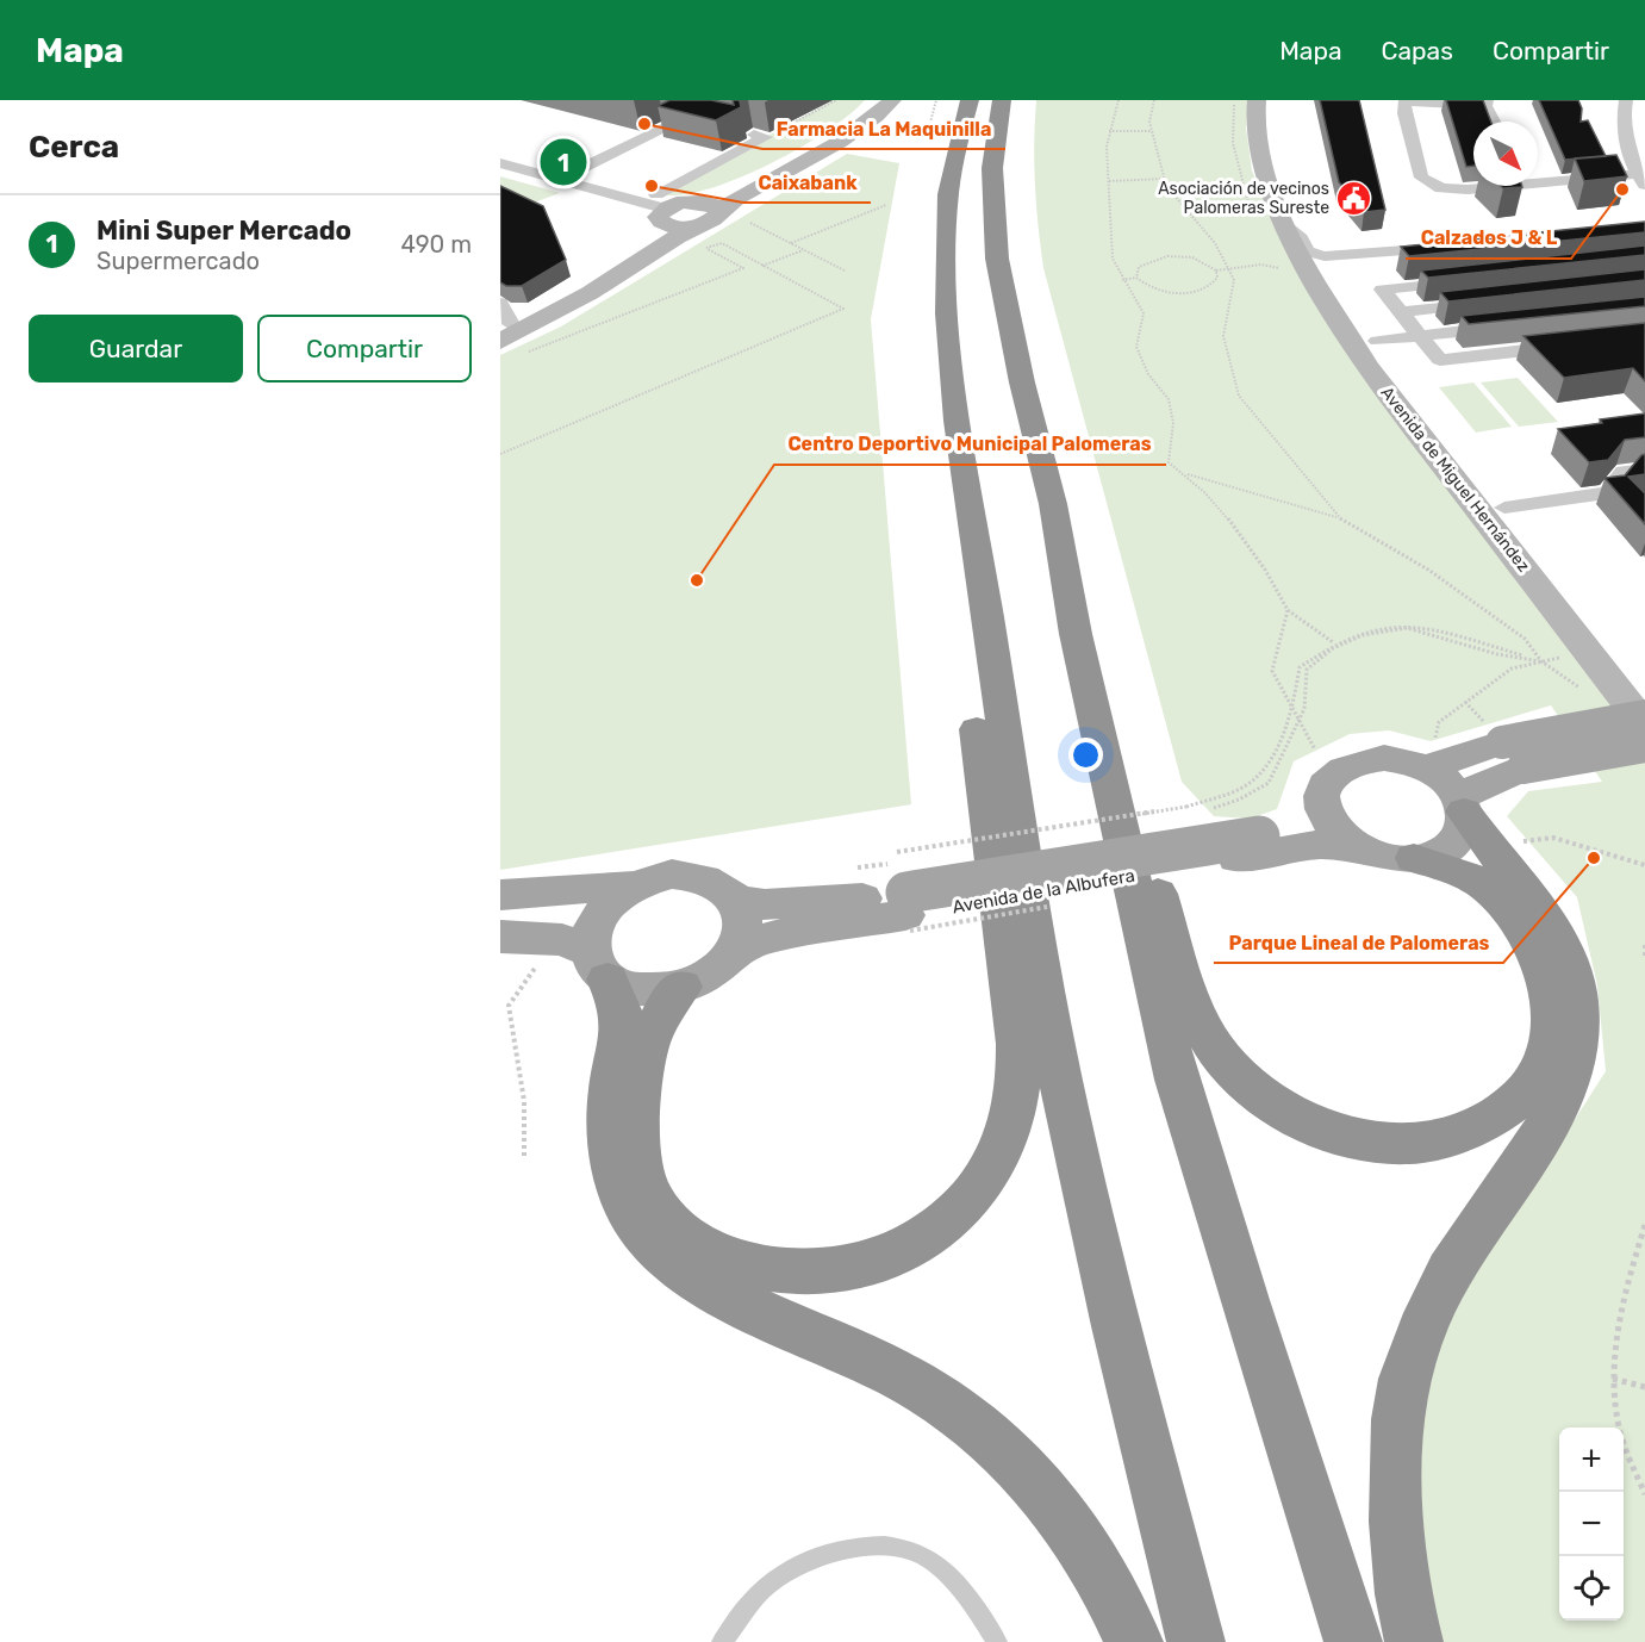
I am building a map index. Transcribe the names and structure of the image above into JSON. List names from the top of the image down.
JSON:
{
  "streets": {
    "main road": ["Avenida de la Albufera"],
    "street": ["Avenida de Miguel Hernández"]
  },
  "places": {
    "other": [
      "Farmacia La Maquinilla",
      "Caixabank",
      "Calzados J & L",
      "Centro Deportivo Municipal Palomeras",
      "Parque Lineal de Palomeras"
    ],
    "public building": ["Asociación de vecinos Palomeras Sureste"]
  },
  "north": "bottom right",
  "page": {
    "header": "Mapa",
    "nav": ["Mapa", "Capas", "Compartir"],
    "heading": "Cerca",
    "pins": "1",
    "list": [
      {
        "mark": "1",
        "name": "Mini Super Mercado",
        "note": "Supermercado",
        "value": "490 m"
      }
    ],
    "buttons": ["Guardar", "Compartir"],
    "map_buttons": ["+", "−"]
  }
}
